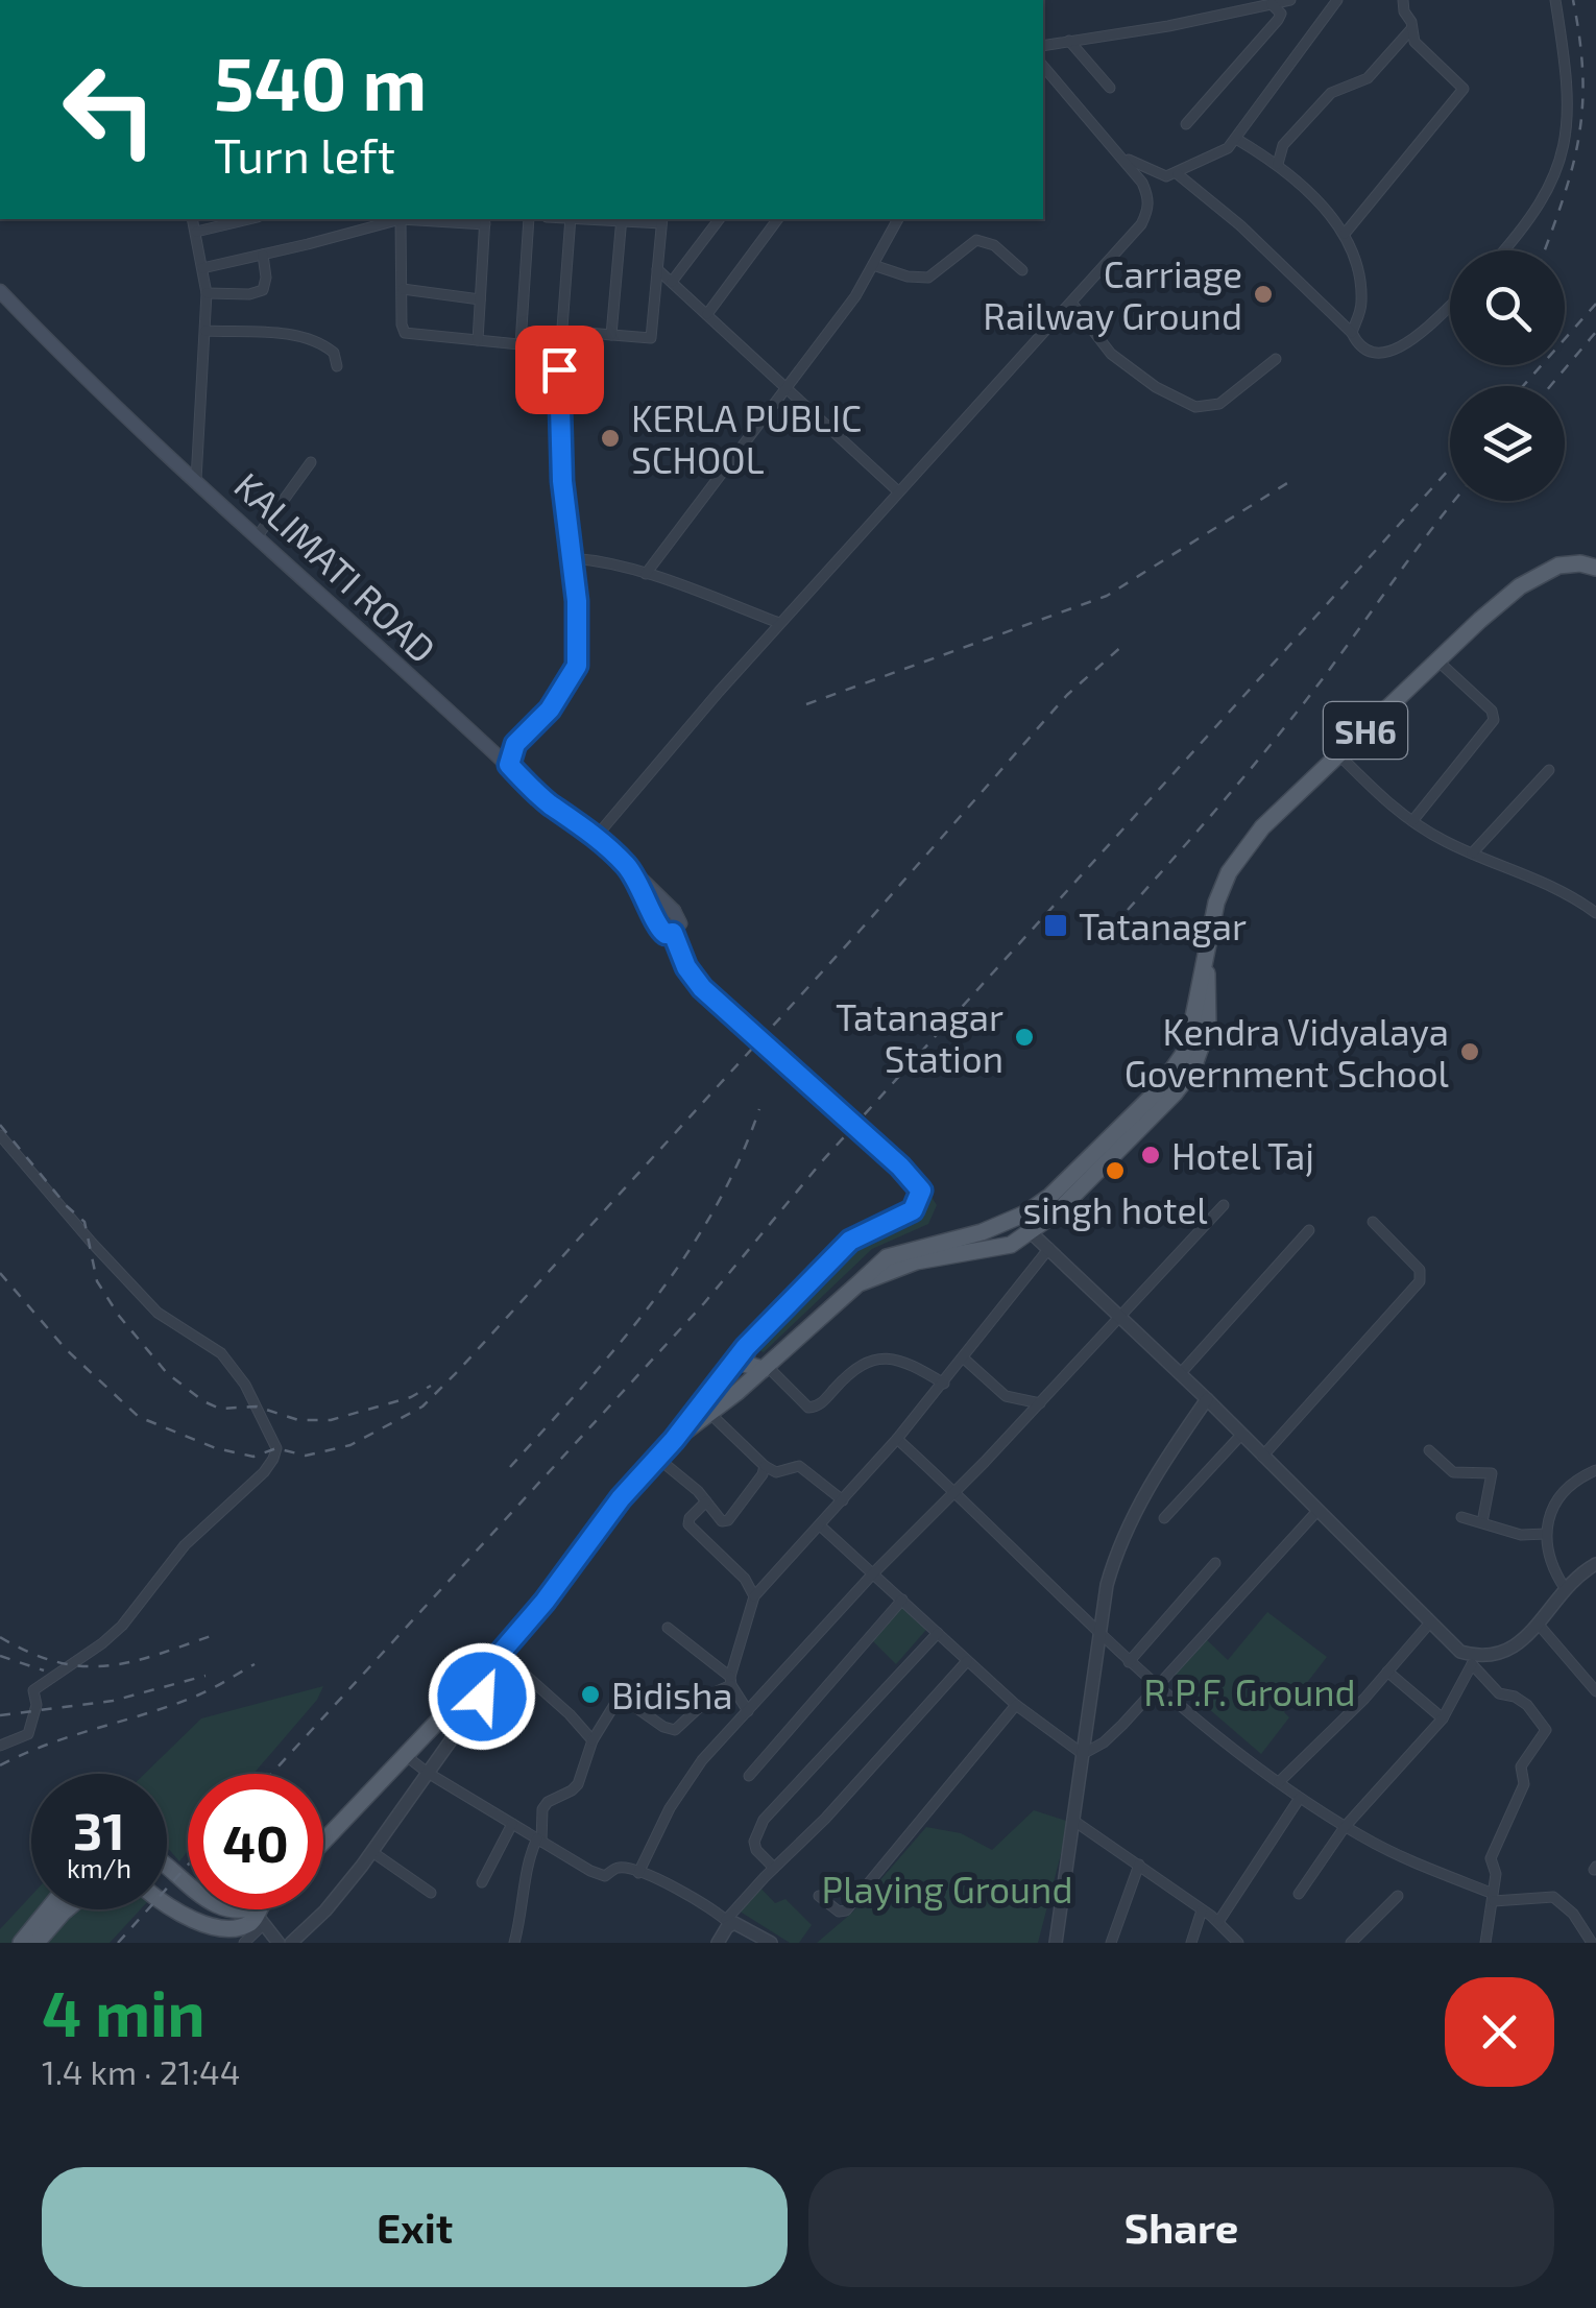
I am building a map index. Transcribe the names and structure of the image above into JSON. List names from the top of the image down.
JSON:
{
  "streets": {
    "main road": ["KALIMATI ROAD", "SH6"]
  },
  "parks": ["R.P.F. Ground", "Playing Ground"],
  "places": {
    "other": [
      "Carriage Railway Ground",
      "KERLA PUBLIC SCHOOL",
      "Tatanagar Station",
      "Kendra Vidyalaya Government School",
      "Hotel Taj",
      "singh hotel",
      "Bidisha"
    ],
    "transit": ["Tatanagar"]
  },
  "page": {
    "turn": ["540 m", "Turn left"],
    "speed": "31 km/h",
    "limit": "40",
    "heading": ["4 min", "1.4 km · 21:44"],
    "buttons": ["Exit", "Share"]
  }
}
